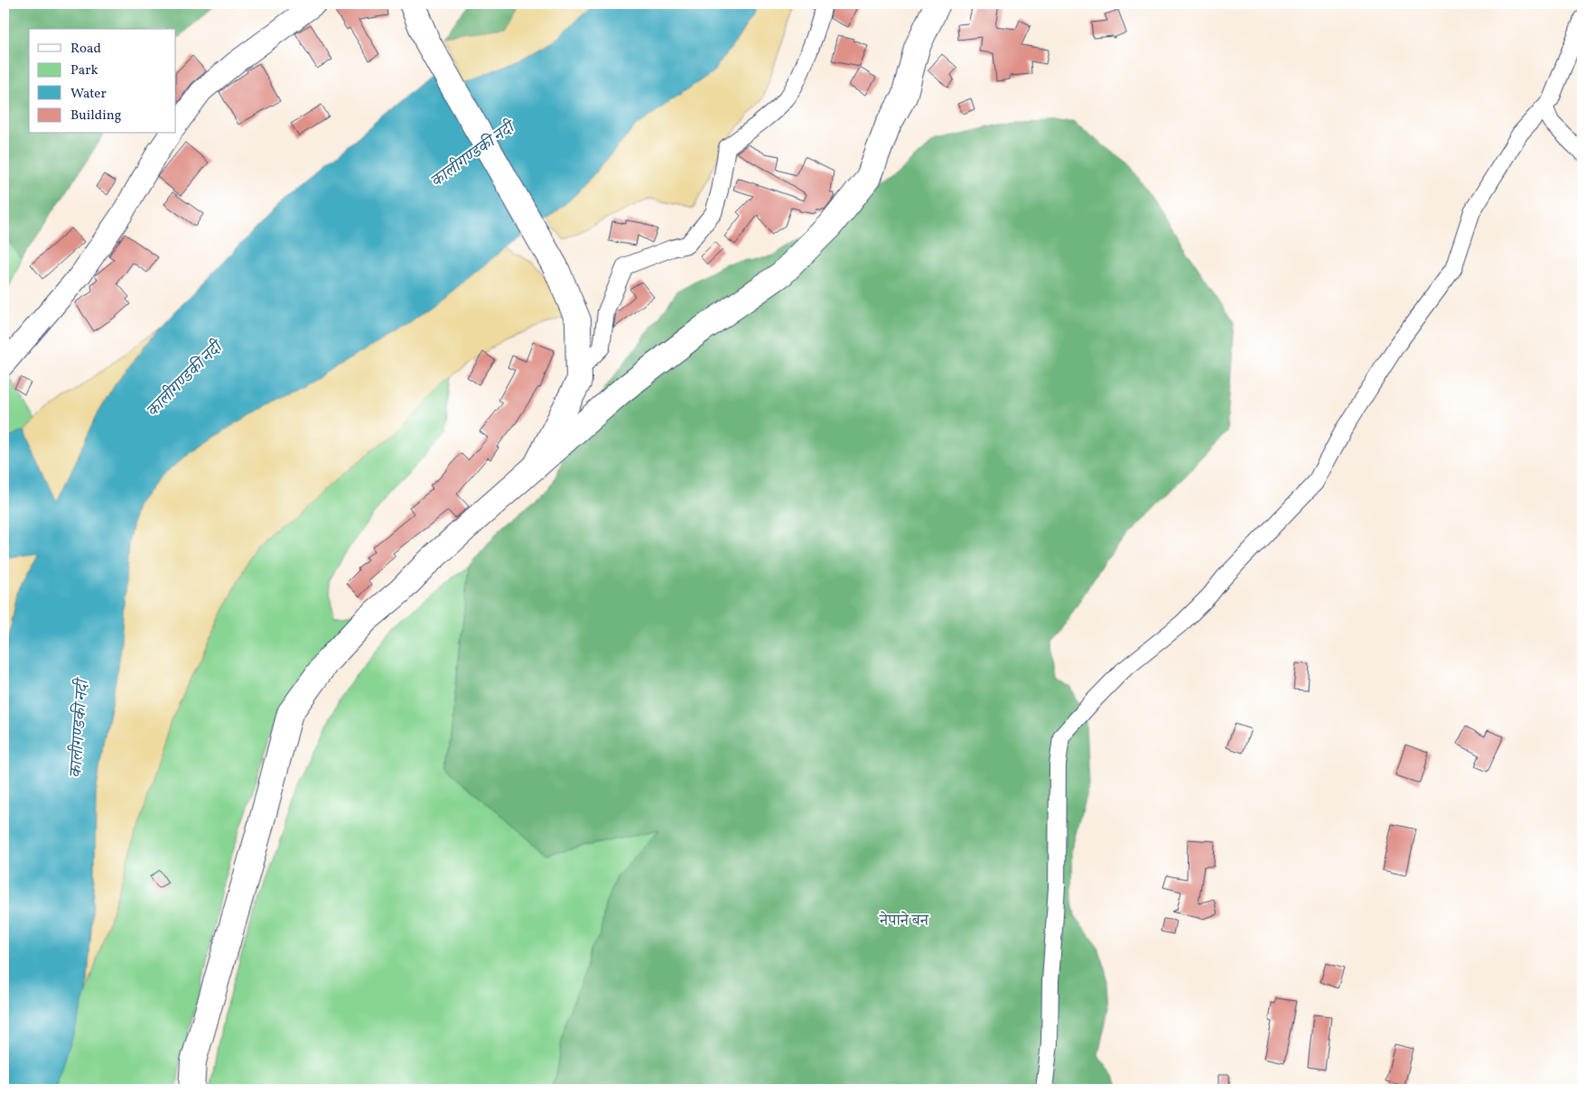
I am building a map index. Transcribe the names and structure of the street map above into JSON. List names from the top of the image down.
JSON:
{
  "water": ["कालीगण्डकी नदी"],
  "parks": ["नेपाने बन"],
  "legend": [
    "Road",
    "Park",
    "Water",
    "Building"
  ]
}
